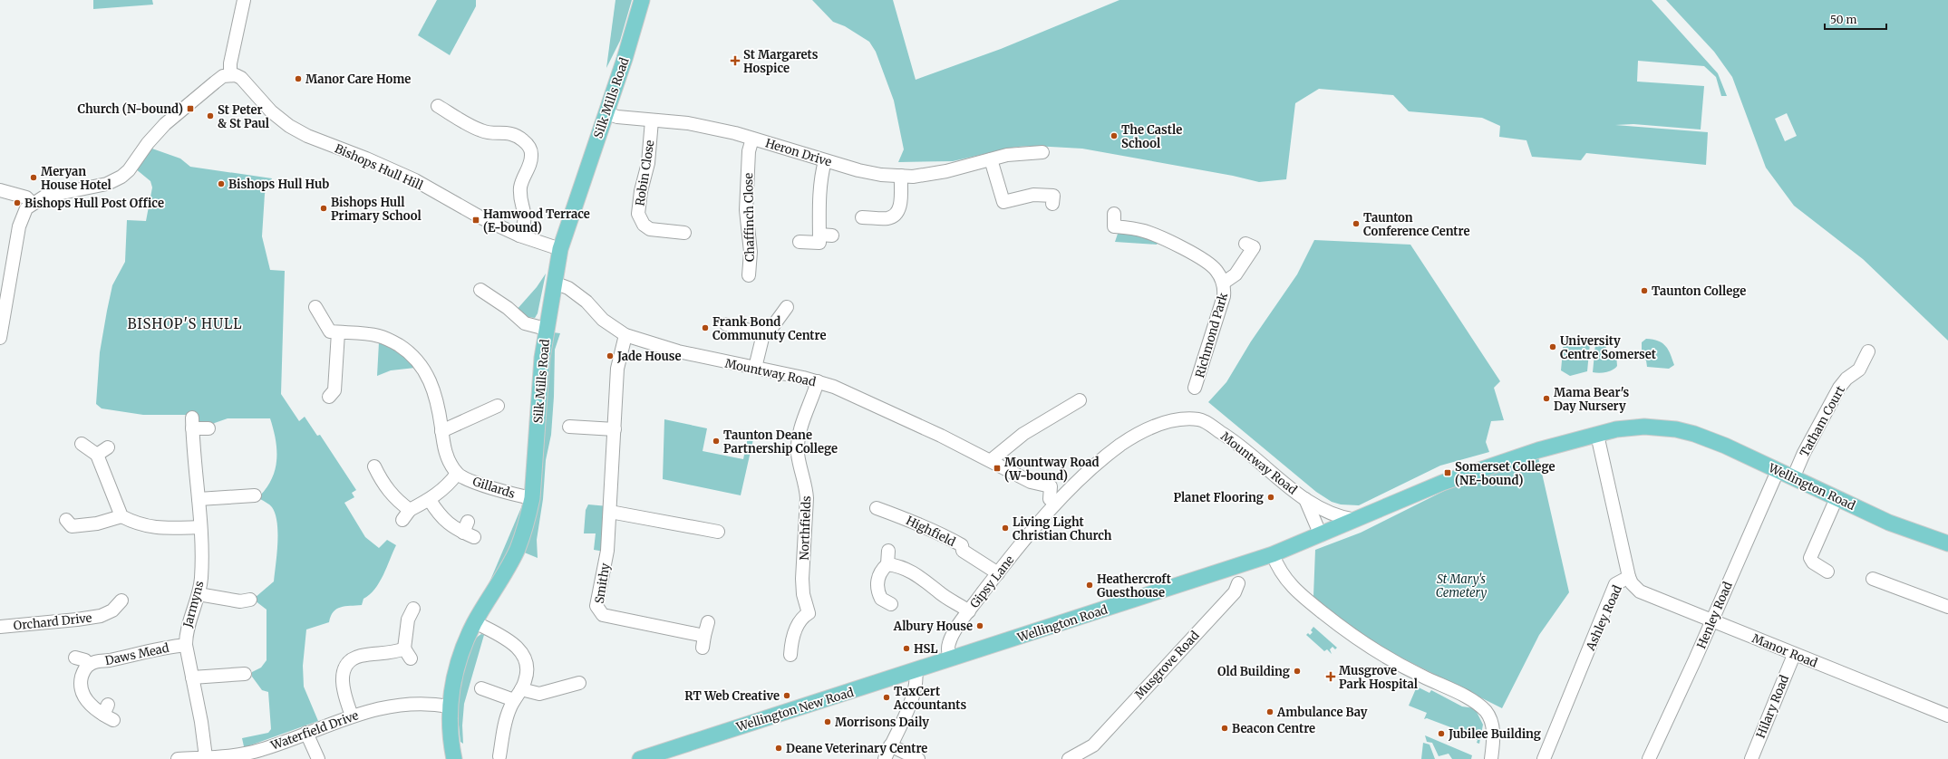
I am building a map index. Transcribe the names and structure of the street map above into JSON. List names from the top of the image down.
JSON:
{
  "streets": {
    "main road": ["Silk Mills Road", "Wellington Road", "Wellington New Road"],
    "street": [
      "Heron Drive",
      "Bishops Hull Hill",
      "Robin Close",
      "Chaffinch Close",
      "Richmond Park",
      "Mountway Road",
      "Tatham Court",
      "Gillards",
      "Northfields",
      "Highfield",
      "Gipsy Lane",
      "Smithy",
      "Jarmyns",
      "Henley Road",
      "Ashley Road",
      "Orchard Drive",
      "Manor Road",
      "Daws Mead",
      "Musgrove Road",
      "Hilary Road",
      "Waterfield Drive"
    ]
  },
  "crossings": [
    ["Silk Mills Road", "Heron Drive"],
    ["Silk Mills Road", "Bishops Hull Hill"],
    ["Silk Mills Road", "Mountway Road"],
    ["Silk Mills Road", "Gillards"],
    ["Silk Mills Road", "Waterfield Drive"],
    ["Heron Drive", "Robin Close"],
    ["Heron Drive", "Chaffinch Close"],
    ["Mountway Road", "Wellington Road"],
    ["Mountway Road", "Northfields"],
    ["Mountway Road", "Gipsy Lane"],
    ["Mountway Road", "Smithy"],
    ["Tatham Court", "Wellington Road"],
    ["Wellington Road", "Gipsy Lane"],
    ["Wellington Road", "Henley Road"],
    ["Wellington Road", "Ashley Road"],
    ["Wellington Road", "Wellington New Road"],
    ["Highfield", "Gipsy Lane"],
    ["Gipsy Lane", "Wellington New Road"],
    ["Jarmyns", "Daws Mead"],
    ["Jarmyns", "Waterfield Drive"],
    ["Henley Road", "Manor Road"],
    ["Ashley Road", "Manor Road"],
    ["Manor Road", "Hilary Road"]
  ],
  "districts": ["BISHOP'S HULL"],
  "parks": ["St Mary's Cemetery"],
  "places": {
    "health": ["St Margarets Hospice", "Musgrove Park Hospital"],
    "other": [
      "Manor Care Home",
      "St Peter & St Paul",
      "The Castle School",
      "Meryan House Hotel",
      "Bishops Hull Hub",
      "Bishops Hull Post Office",
      "Bishops Hull Primary School",
      "Taunton Conference Centre",
      "Taunton College",
      "Frank Bond Communuty Centre",
      "University Centre Somerset",
      "Jade House",
      "Mama Bear's Day Nursery",
      "Taunton Deane Partnership College",
      "Planet Flooring",
      "Living Light Christian Church",
      "Heathercroft Guesthouse",
      "Albury House",
      "HSL",
      "Old Building",
      "RT Web Creative",
      "TaxCert Accountants",
      "Ambulance Bay",
      "Morrisons Daily",
      "Beacon Centre",
      "Jubilee Building",
      "Deane Veterinary Centre"
    ],
    "transit": [
      "Church (N-bound)",
      "Hamwood Terrace (E-bound)",
      "Mountway Road (W-bound)",
      "Somerset College (NE-bound)"
    ]
  },
  "scale_bar": "50 m"
}
